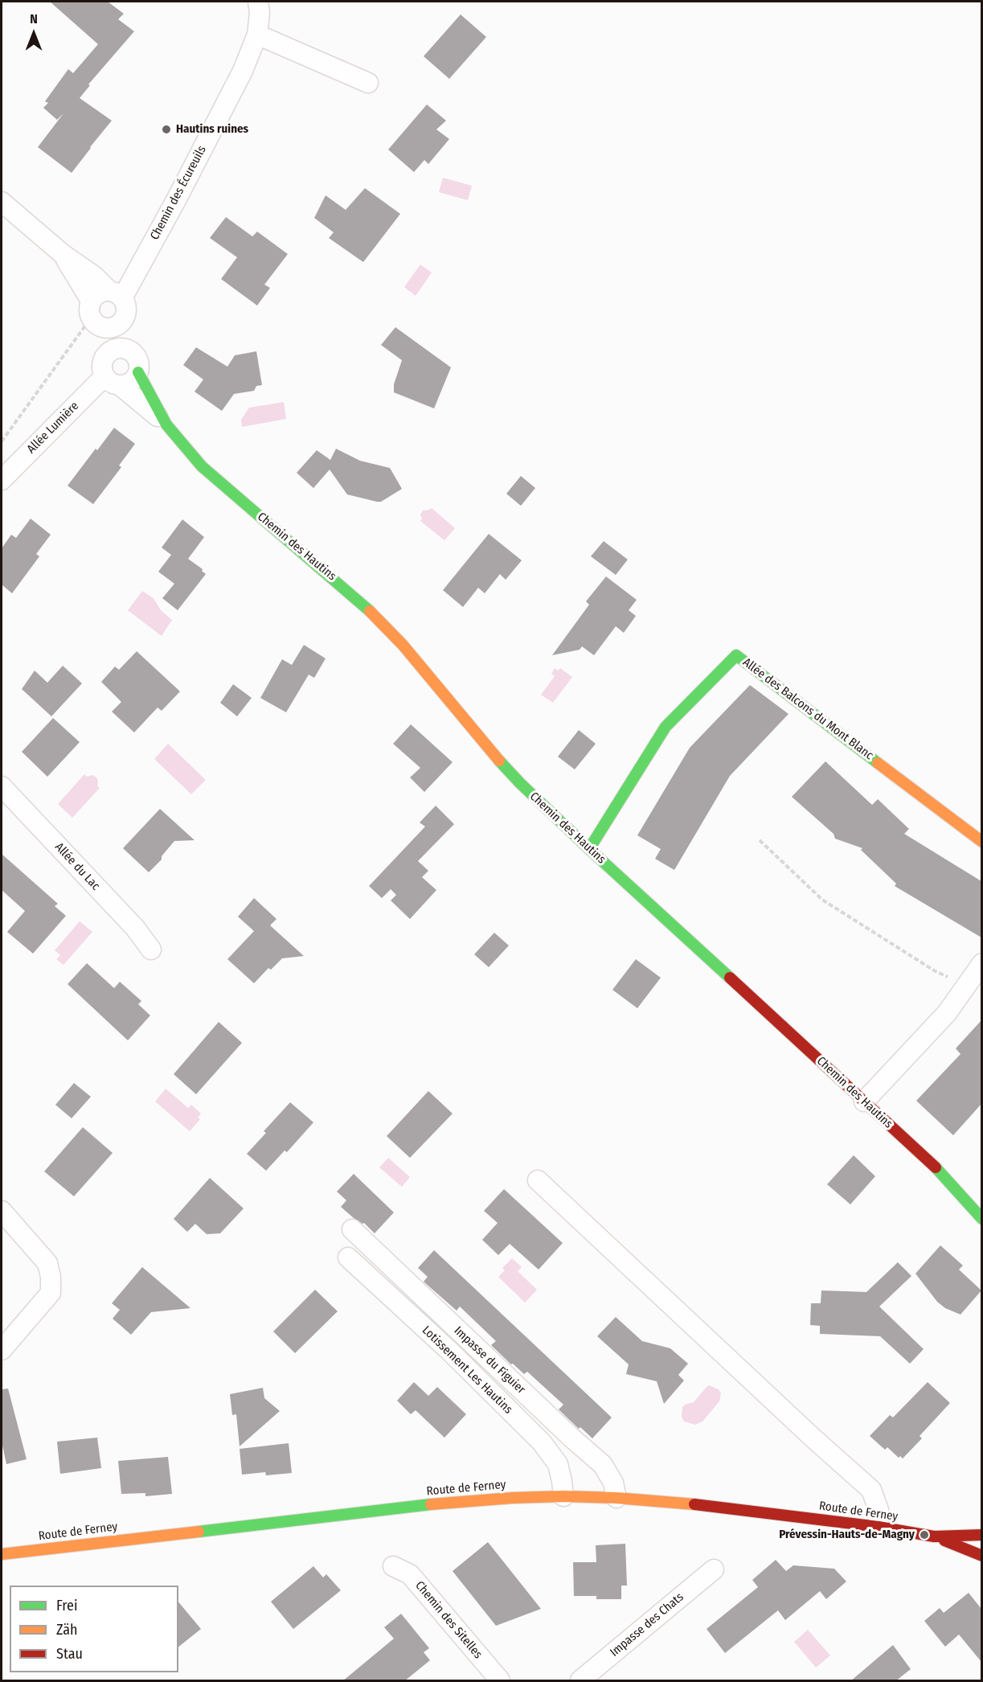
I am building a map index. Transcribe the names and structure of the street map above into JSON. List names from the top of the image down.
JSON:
{
  "streets": {
    "street": [
      "Chemin des Écureuils",
      "Allée Lumière",
      "Chemin des Hautins",
      "Allée des Balcons du Mont Blanc",
      "Allée du Lac",
      "Impasse du Figuier",
      "Lotissement Les Hautins",
      "Route de Ferney",
      "Chemin des Sitelles",
      "Impasse des Chats"
    ]
  },
  "crossings": [
    ["Chemin des Écureuils", "Chemin des Hautins"],
    ["Allée Lumière", "Chemin des Hautins"],
    ["Chemin des Hautins", "Allée des Balcons du Mont Blanc"],
    ["Impasse du Figuier", "Route de Ferney"],
    ["Lotissement Les Hautins", "Route de Ferney"]
  ],
  "places": ["Hautins ruines", "Prévessin-Hauts-de-Magny"],
  "legend": ["Frei", "Zäh", "Stau"],
  "north": "top"
}
